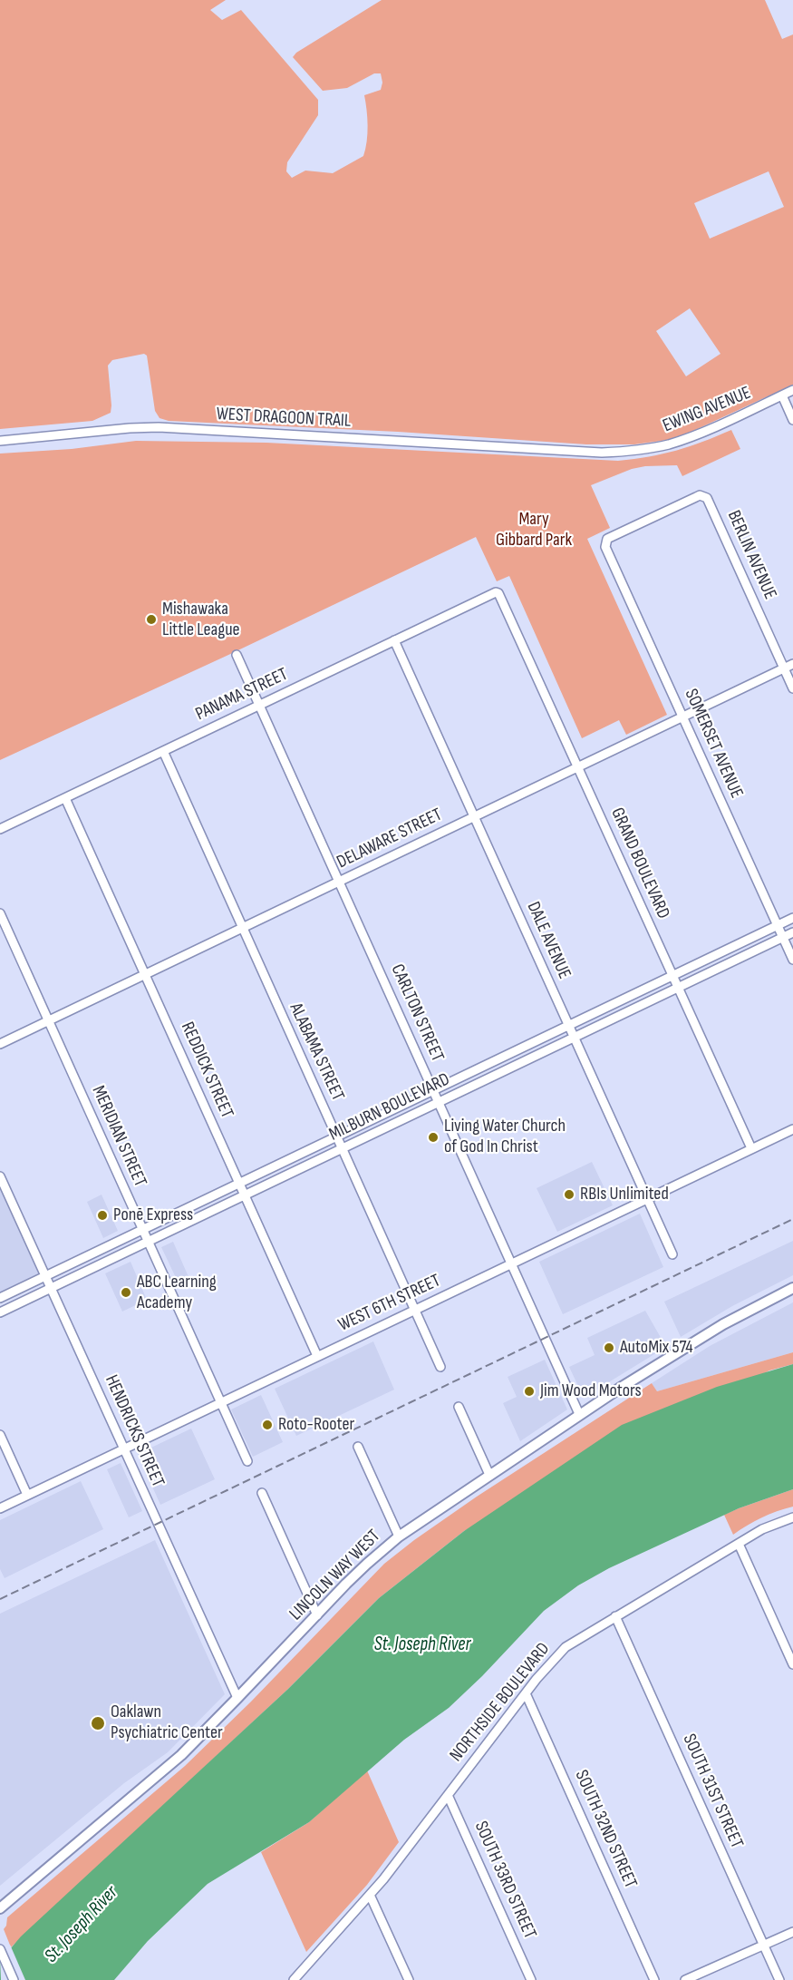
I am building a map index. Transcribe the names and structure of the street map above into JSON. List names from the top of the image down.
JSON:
{
  "streets": {
    "main road": ["LINCOLN WAY WEST"],
    "street": [
      "EWING AVENUE",
      "WEST DRAGOON TRAIL",
      "BERLIN AVENUE",
      "PANAMA STREET",
      "SOMERSET AVENUE",
      "DELAWARE STREET",
      "GRAND BOULEVARD",
      "DALE AVENUE",
      "CARLTON STREET",
      "ALABAMA STREET",
      "REDDICK STREET",
      "MILBURN BOULEVARD",
      "MERIDIAN STREET",
      "WEST 6TH STREET",
      "HENDRICKS STREET",
      "NORTHSIDE BOULEVARD",
      "SOUTH 31ST STREET",
      "SOUTH 32ND STREET",
      "SOUTH 33RD STREET"
    ]
  },
  "crossings": [
    ["EWING AVENUE", "WEST DRAGOON TRAIL"],
    ["BERLIN AVENUE", "SOMERSET AVENUE"],
    ["BERLIN AVENUE", "DELAWARE STREET"],
    ["PANAMA STREET", "GRAND BOULEVARD"],
    ["PANAMA STREET", "DALE AVENUE"],
    ["PANAMA STREET", "CARLTON STREET"],
    ["PANAMA STREET", "ALABAMA STREET"],
    ["PANAMA STREET", "REDDICK STREET"],
    ["SOMERSET AVENUE", "DELAWARE STREET"],
    ["SOMERSET AVENUE", "MILBURN BOULEVARD"],
    ["DELAWARE STREET", "GRAND BOULEVARD"],
    ["DELAWARE STREET", "DALE AVENUE"],
    ["DELAWARE STREET", "CARLTON STREET"],
    ["DELAWARE STREET", "ALABAMA STREET"],
    ["DELAWARE STREET", "REDDICK STREET"],
    ["DELAWARE STREET", "MERIDIAN STREET"],
    ["GRAND BOULEVARD", "MILBURN BOULEVARD"],
    ["GRAND BOULEVARD", "WEST 6TH STREET"],
    ["DALE AVENUE", "MILBURN BOULEVARD"],
    ["DALE AVENUE", "WEST 6TH STREET"],
    ["CARLTON STREET", "MILBURN BOULEVARD"],
    ["CARLTON STREET", "WEST 6TH STREET"],
    ["CARLTON STREET", "LINCOLN WAY WEST"],
    ["ALABAMA STREET", "MILBURN BOULEVARD"],
    ["ALABAMA STREET", "WEST 6TH STREET"],
    ["REDDICK STREET", "MILBURN BOULEVARD"],
    ["REDDICK STREET", "WEST 6TH STREET"],
    ["MILBURN BOULEVARD", "MERIDIAN STREET"],
    ["MILBURN BOULEVARD", "HENDRICKS STREET"],
    ["MERIDIAN STREET", "WEST 6TH STREET"],
    ["WEST 6TH STREET", "HENDRICKS STREET"],
    ["HENDRICKS STREET", "LINCOLN WAY WEST"],
    ["NORTHSIDE BOULEVARD", "SOUTH 31ST STREET"],
    ["NORTHSIDE BOULEVARD", "SOUTH 32ND STREET"],
    ["NORTHSIDE BOULEVARD", "SOUTH 33RD STREET"]
  ],
  "water": ["St. Joseph River"],
  "parks": ["Mary Gibbard Park"],
  "places": [
    "Mishawaka Little League",
    "Living Water Church of God In Christ",
    "RBIs Unlimited",
    "Ponē Express",
    "ABC Learning Academy",
    "AutoMix 574",
    "Jim Wood Motors",
    "Roto-Rooter",
    "Oaklawn Psychiatric Center"
  ]
}
